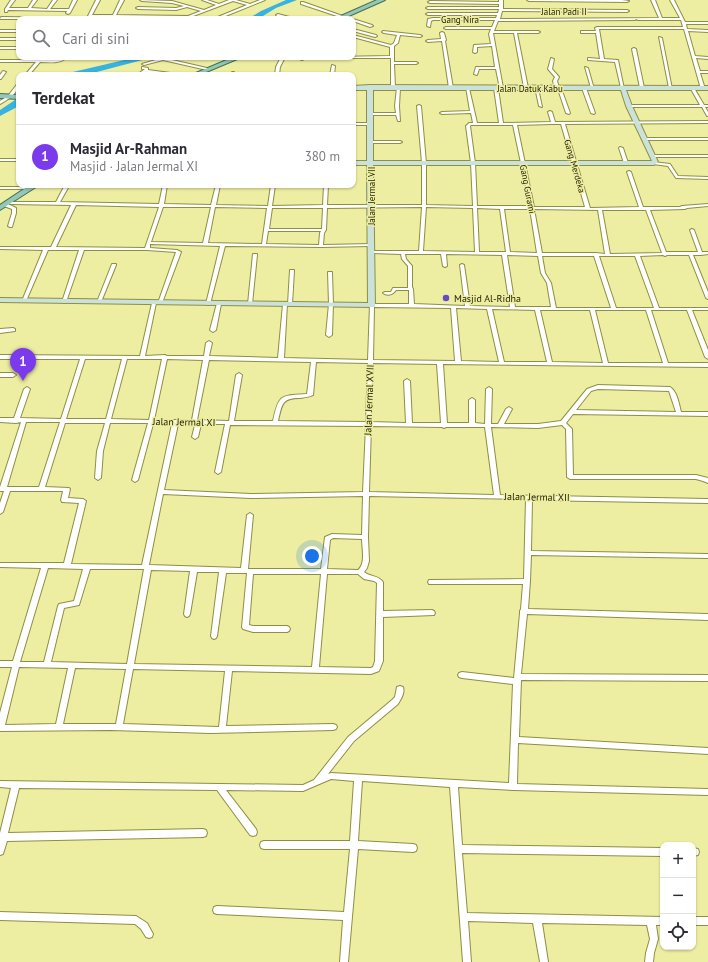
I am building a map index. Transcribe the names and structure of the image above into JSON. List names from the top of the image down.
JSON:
{
  "streets": {
    "street": [
      "Jalan Padi II",
      "Gang Nira",
      "Jalan Datuk Kabu",
      "Gang Merdeka",
      "Gang Gurami",
      "Jalan Jermal VII",
      "Jalan Jermal XVII",
      "Jalan Jermal XI",
      "Jalan Jermal XII"
    ]
  },
  "crossings": [
    ["Jalan Datuk Kabu", "Jalan Jermal VII"],
    ["Jalan Jermal VII", "Jalan Jermal XVII"],
    ["Jalan Jermal XVII", "Jalan Jermal XI"],
    ["Jalan Jermal XVII", "Jalan Jermal XII"]
  ],
  "places": ["Masjid Al-Ridha"],
  "page": {
    "search": "Cari di sini",
    "heading": "Terdekat",
    "list": [
      {
        "mark": "1",
        "name": "Masjid Ar-Rahman",
        "note": "Masjid · Jalan Jermal XI",
        "value": "380 m"
      }
    ],
    "pins": "1",
    "map_buttons": ["+", "−"]
  }
}
